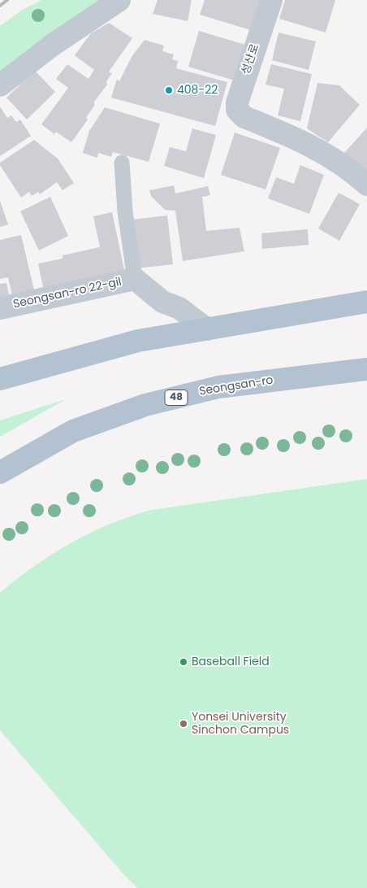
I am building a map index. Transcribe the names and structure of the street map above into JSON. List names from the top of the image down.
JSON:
{
  "streets": {
    "main road": ["Seongsan-ro", "48"],
    "street": ["Seongsan-ro 22-gil"]
  },
  "places": ["408-22", "Baseball Field", "Yonsei University Sinchon Campus"]
}
